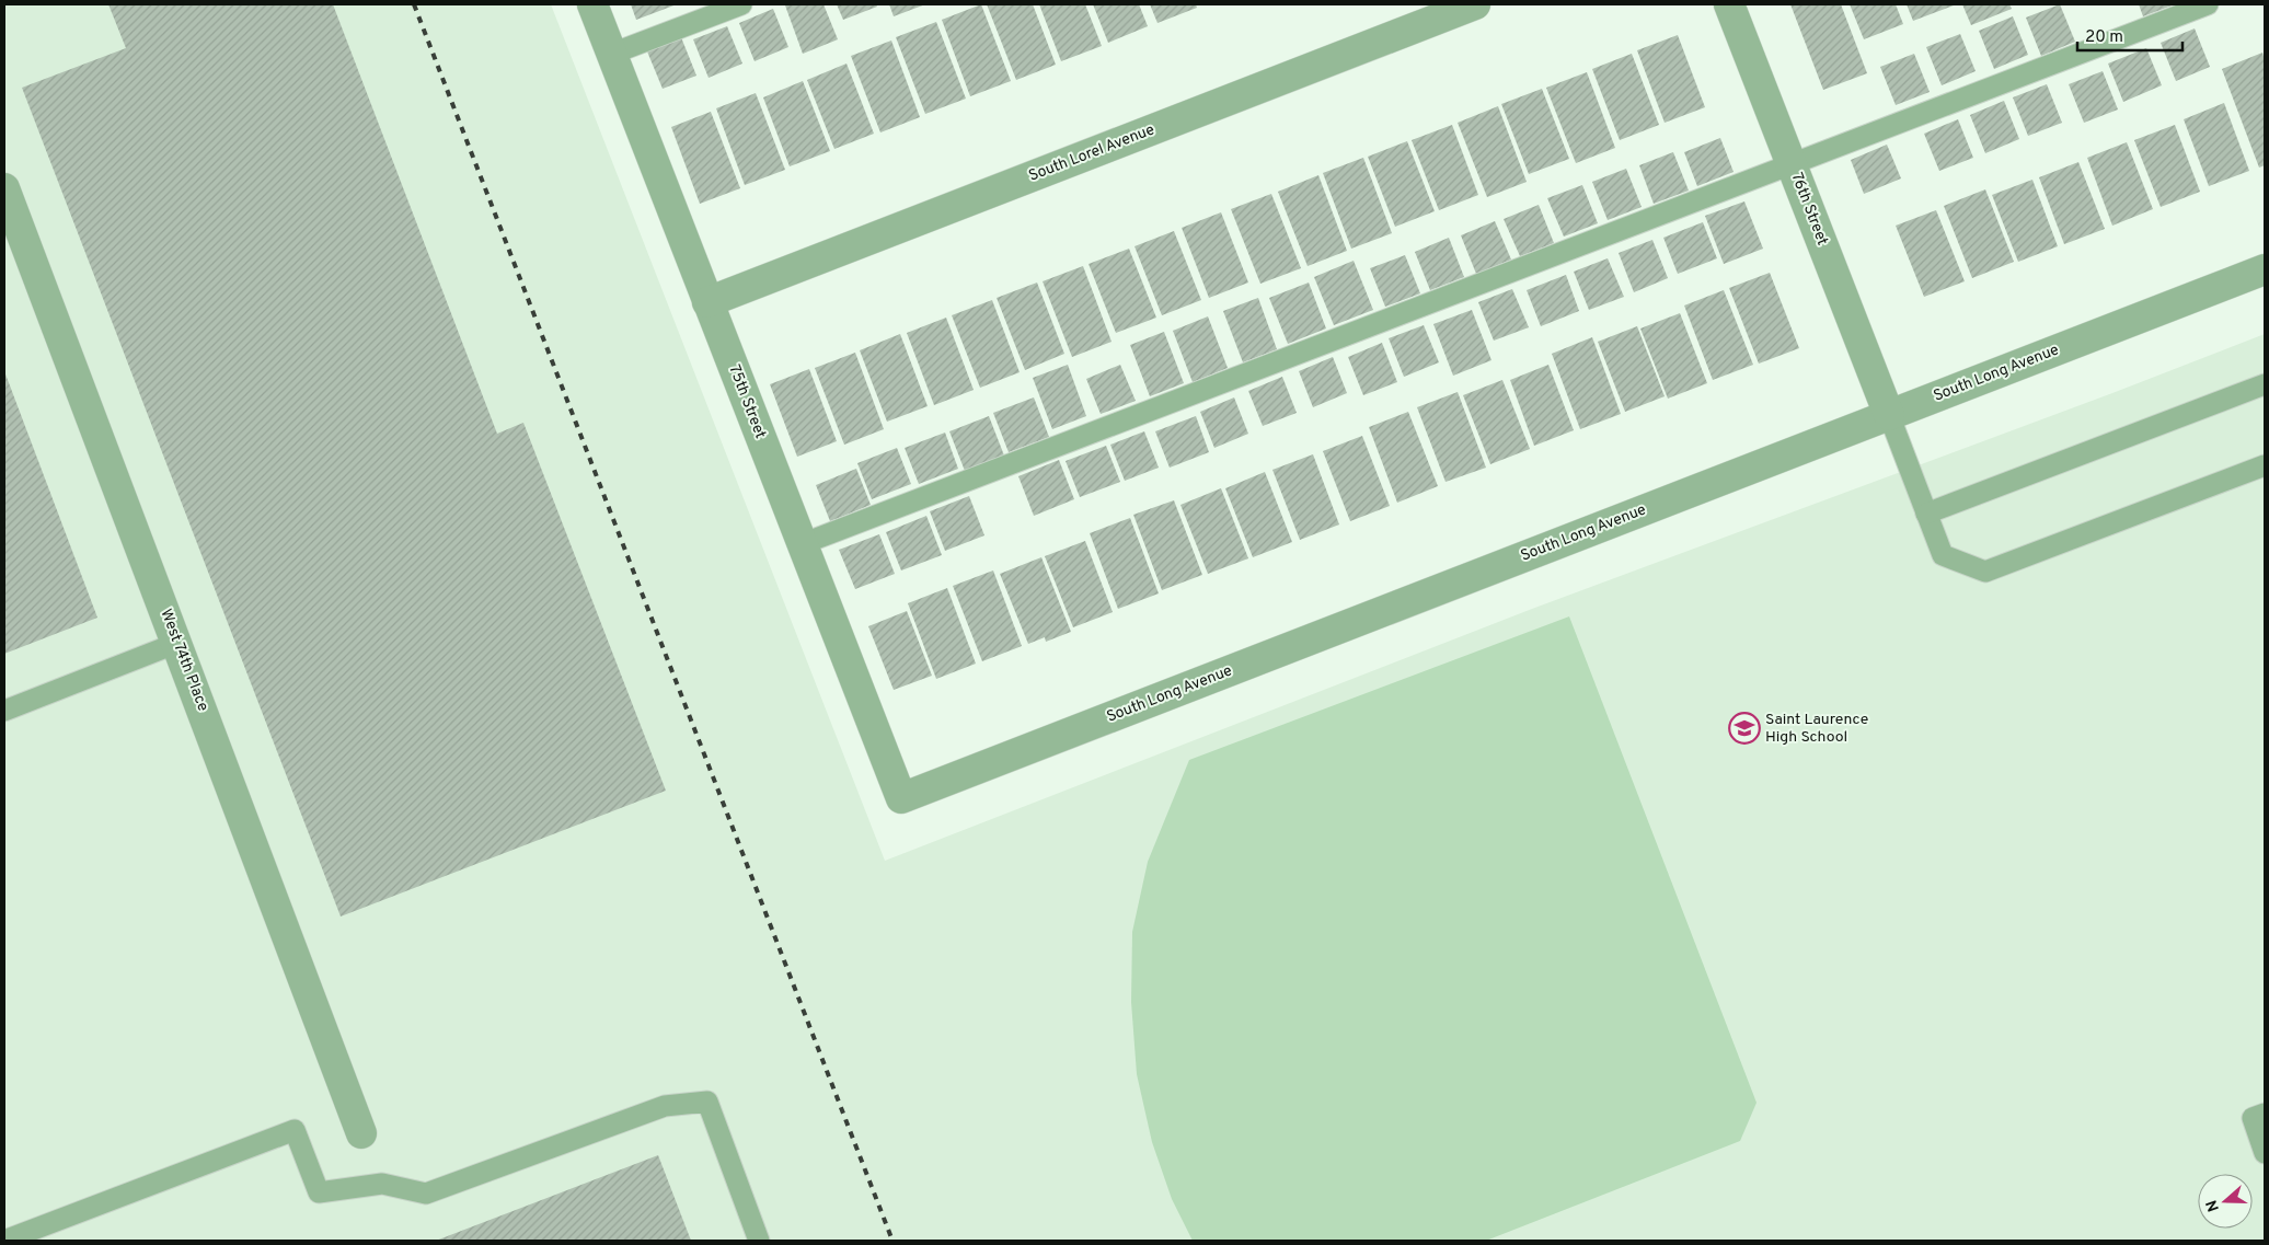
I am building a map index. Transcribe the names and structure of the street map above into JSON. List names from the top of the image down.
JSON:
{
  "streets": {
    "street": [
      "South Lorel Avenue",
      "76th Street",
      "South Long Avenue",
      "75th Street",
      "West 74th Place"
    ]
  },
  "crossings": [
    ["South Lorel Avenue", "75th Street"],
    ["76th Street", "South Long Avenue"],
    ["South Long Avenue", "75th Street"]
  ],
  "places": {
    "school or university": ["Saint Laurence High School"]
  },
  "scale_bar": "20 m",
  "north": "left"
}
